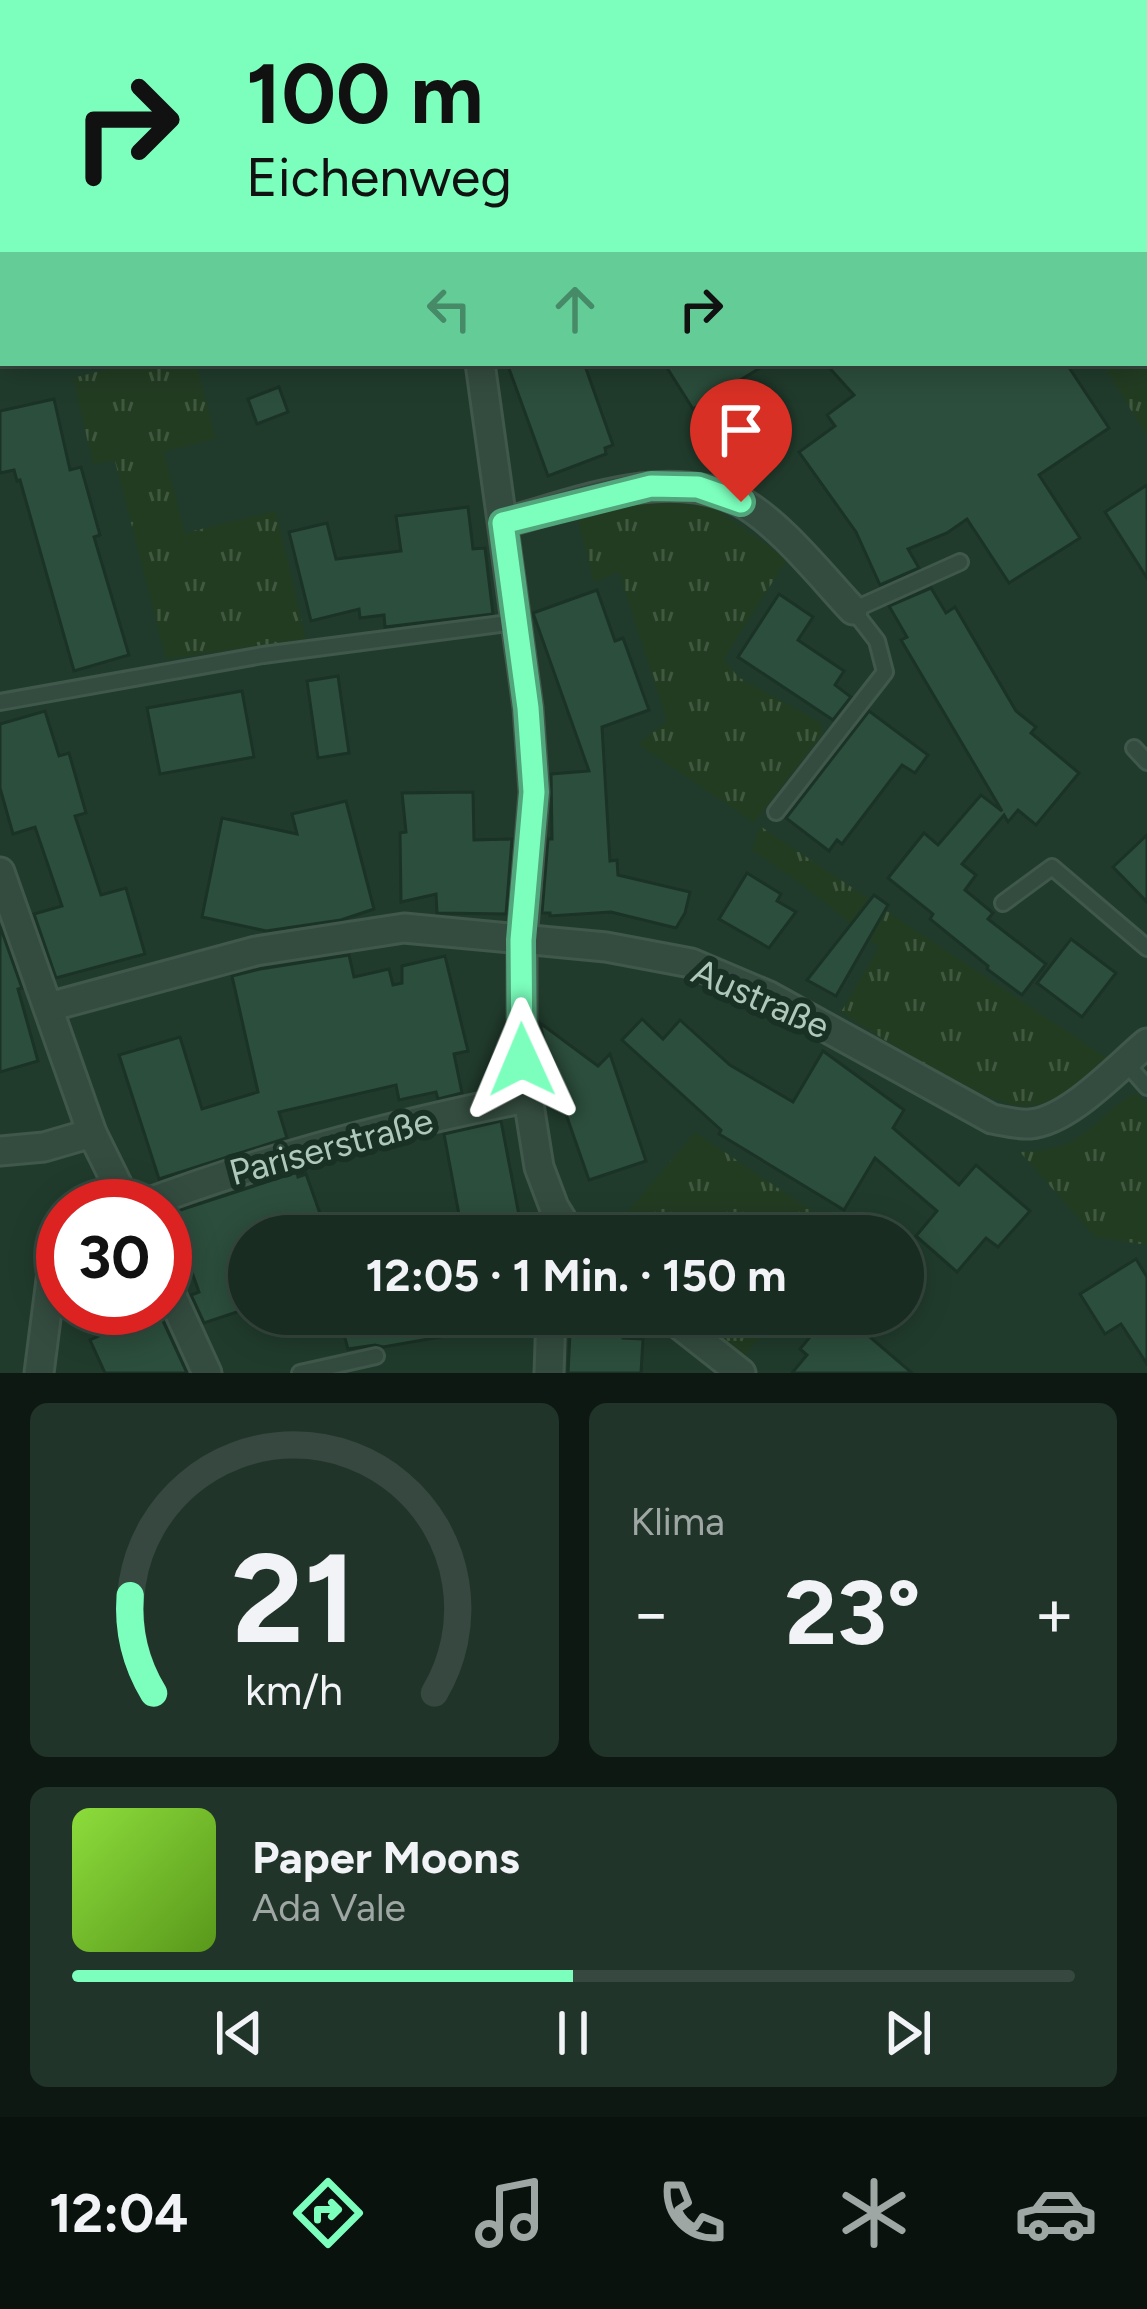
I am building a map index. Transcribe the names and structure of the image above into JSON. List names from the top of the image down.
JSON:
{
  "streets": {
    "street": ["Austraße", "Pariserstraße"]
  },
  "page": {
    "turn": ["100 m", "Eichenweg"],
    "limit": "30",
    "trip": "12:05 · 1 Min. · 150 m",
    "tile": "Klima",
    "heat": ["−", "23°", "+"],
    "song": ["Paper Moons", "Ada Vale"],
    "tabs": "12:04",
    "gauge": ["21", "km/h"]
  }
}
